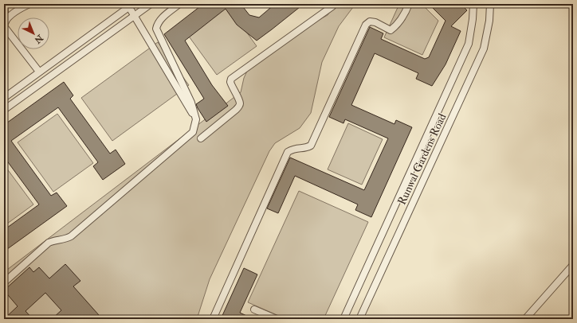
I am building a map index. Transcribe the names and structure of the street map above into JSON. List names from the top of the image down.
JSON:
{
  "streets": {
    "street": ["Runwal Gardens Road"]
  },
  "north": "bottom right"
}
